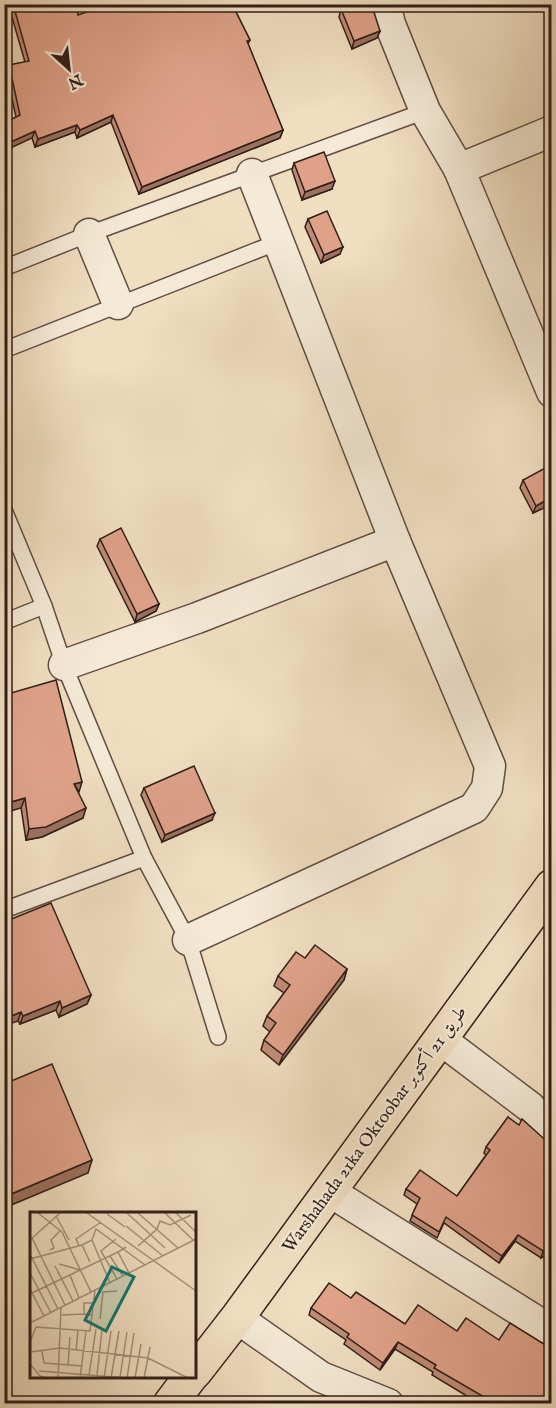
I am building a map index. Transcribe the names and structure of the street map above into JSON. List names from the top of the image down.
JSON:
{
  "streets": {
    "main road": ["Warshahada 21ka Oktoobar طريق 21 أكتوبر"]
  },
  "north": "bottom right"
}
